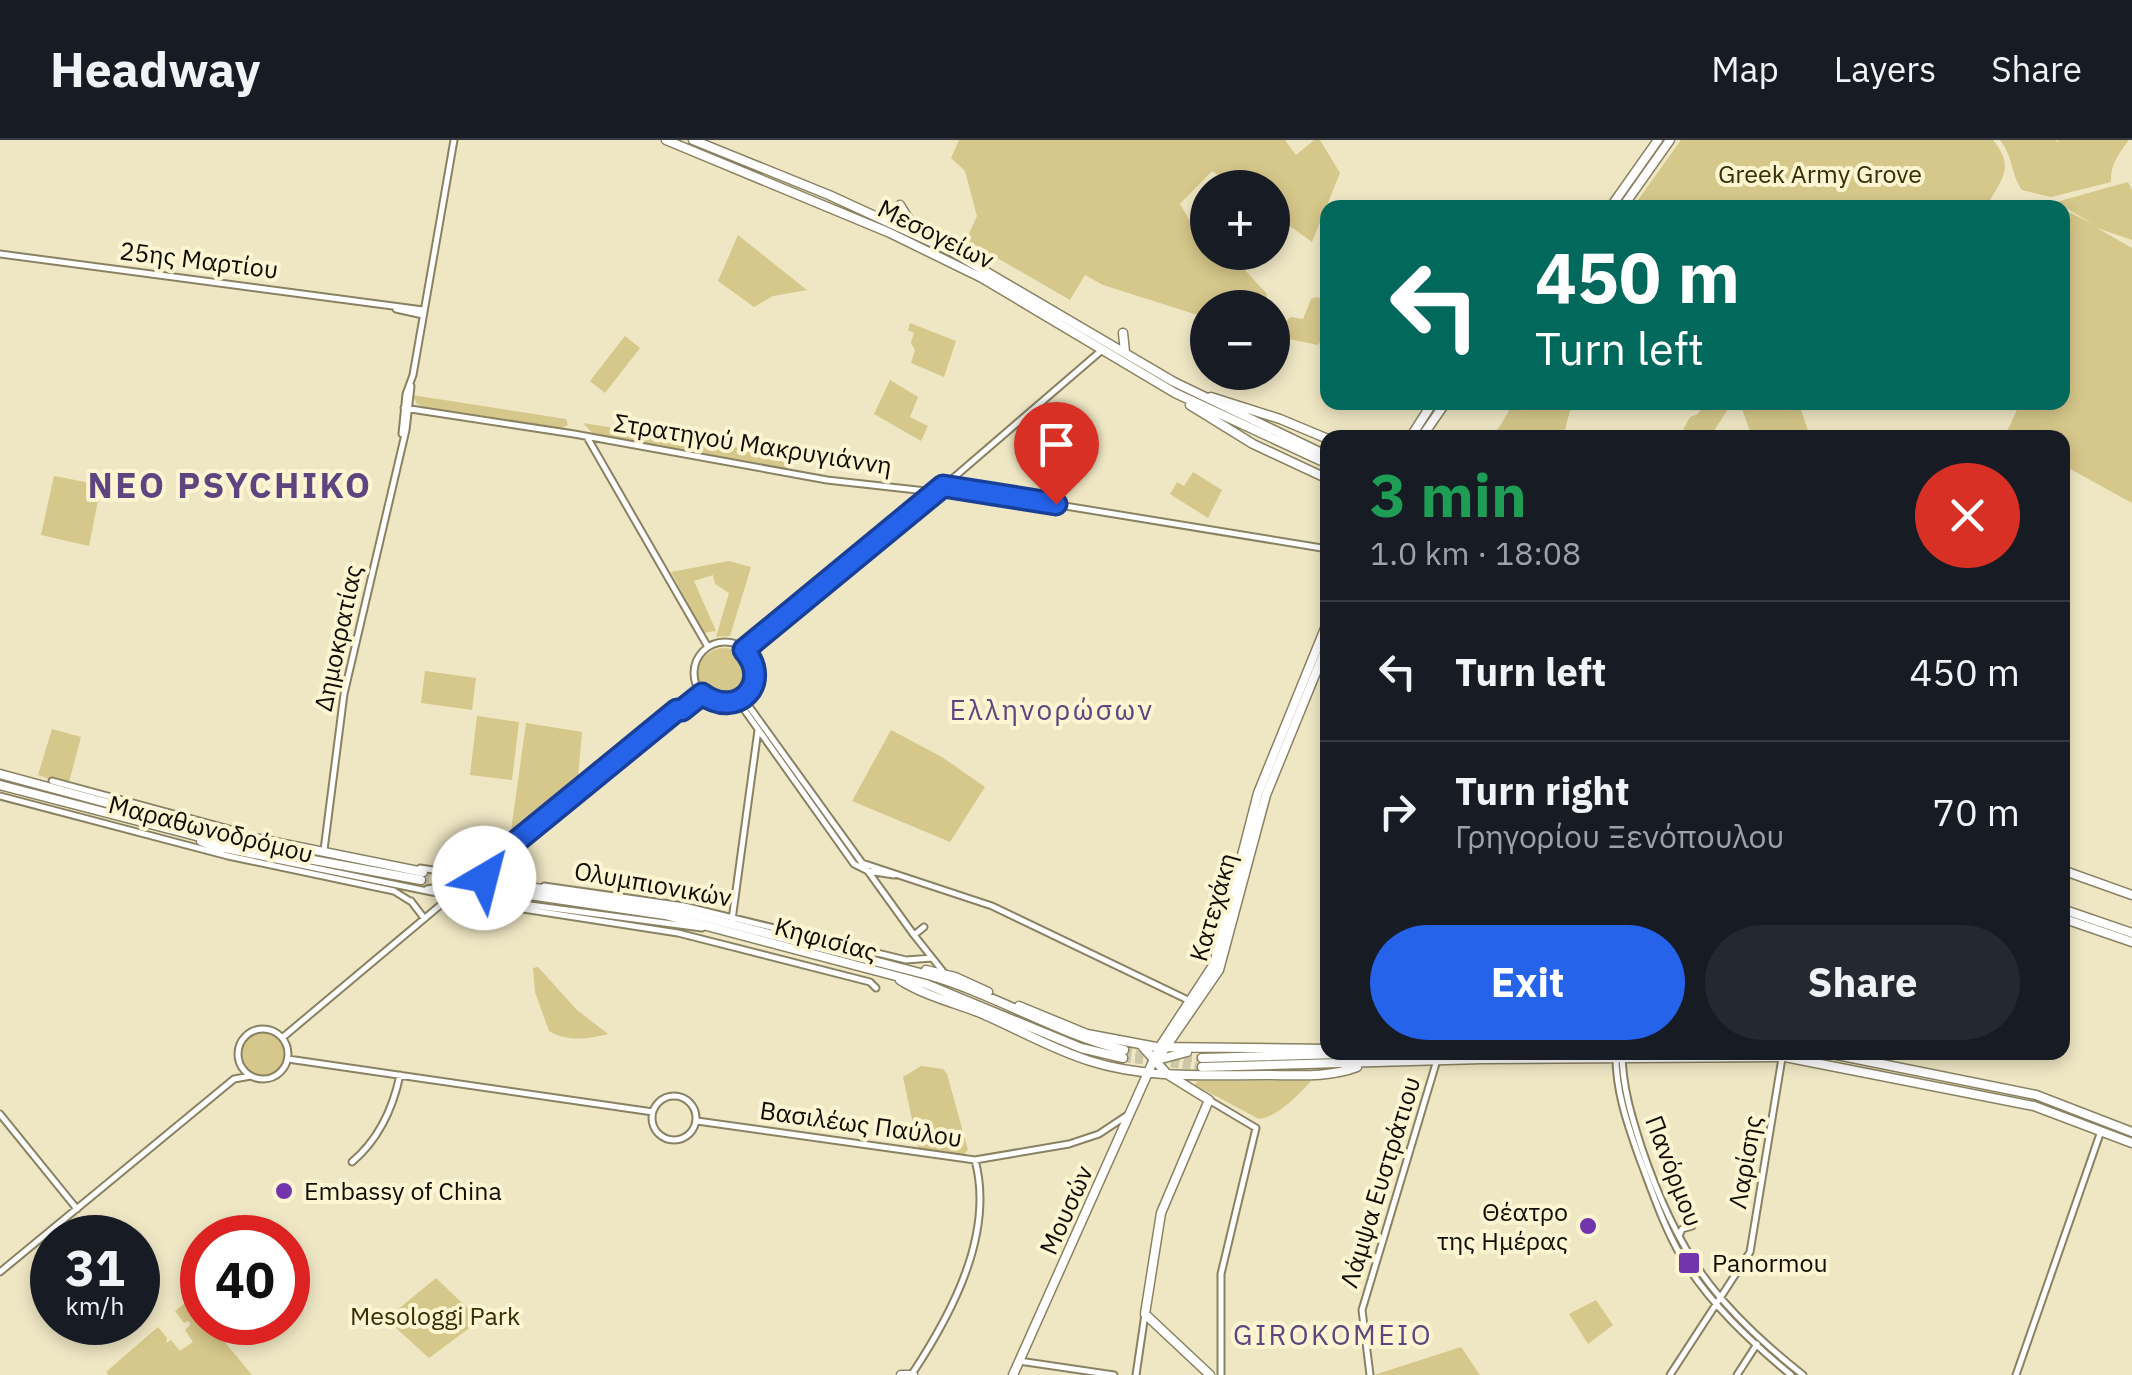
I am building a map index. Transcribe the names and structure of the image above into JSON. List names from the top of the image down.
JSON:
{
  "streets": {
    "main road": [
      "Μεσογείων",
      "Κατεχάκη",
      "Κηφισίας",
      "Μουσών"
    ],
    "street": [
      "25ης Μαρτίου",
      "Στρατηγού Μακρυγιάννη",
      "Δημοκρατίας",
      "Μαραθωνοδρόμου",
      "Ολυμπιονικών",
      "Βασιλέως Παύλου",
      "Λαρίσης",
      "Πανόρμου",
      "Λάμψα Ευστράτιου"
    ]
  },
  "crossings": [
    ["25ης Μαρτίου", "Δημοκρατίας"],
    ["Στρατηγού Μακρυγιάννη", "Δημοκρατίας"],
    ["Ολυμπιονικών", "Κηφισίας"],
    ["Κατεχάκη", "Κηφισίας"],
    ["Κατεχάκη", "Μουσών"],
    ["Κηφισίας", "Λάμψα Ευστράτιου"],
    ["Κηφισίας", "Μουσών"],
    ["Βασιλέως Παύλου", "Μουσών"],
    ["Λαρίσης", "Πανόρμου"]
  ],
  "districts": ["NEO PSYCHIKO", "Ελληνορώσων", "GIROKOMEIO"],
  "parks": ["Greek Army Grove", "Mesologgi Park"],
  "places": {
    "other": ["Embassy of China", "Θέατρο της Ημέρας"],
    "transit": ["Panormou"]
  },
  "page": {
    "header": "Headway",
    "nav": ["Map", "Layers", "Share"],
    "map_buttons": ["+", "−"],
    "turn": ["450 m", "Turn left"],
    "heading": ["3 min", "1.0 km · 18:08"],
    "list": [
      {
        "name": "Turn left",
        "value": "450 m"
      },
      {
        "name": "Turn right",
        "note": "Γρηγορίου Ξενόπουλου",
        "value": "70 m"
      }
    ],
    "buttons": ["Exit", "Share"],
    "speed": "31 km/h",
    "limit": "40"
  }
}
